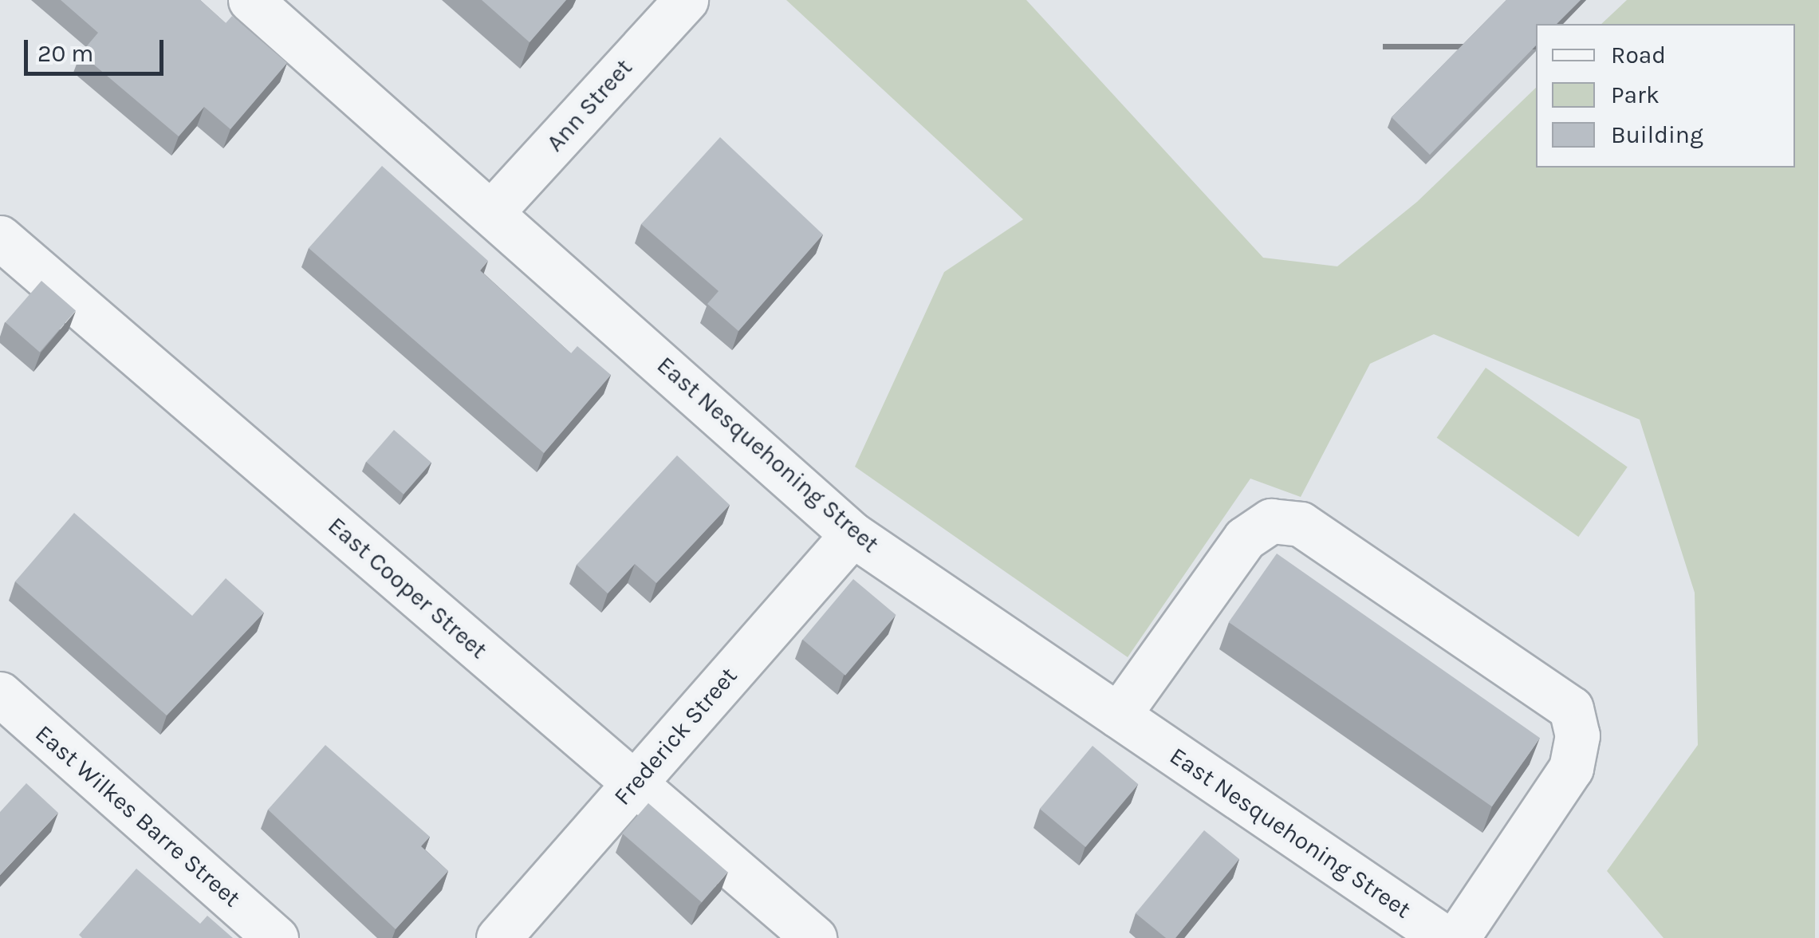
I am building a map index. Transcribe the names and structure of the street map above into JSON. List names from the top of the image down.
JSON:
{
  "streets": {
    "street": [
      "Ann Street",
      "East Nesquehoning Street",
      "East Cooper Street",
      "Frederick Street",
      "East Wilkes Barre Street"
    ]
  },
  "crossings": [
    ["Ann Street", "East Nesquehoning Street"],
    ["East Nesquehoning Street", "Frederick Street"],
    ["East Cooper Street", "Frederick Street"]
  ],
  "legend": ["Road", "Park", "Building"],
  "scale_bar": "20 m"
}
